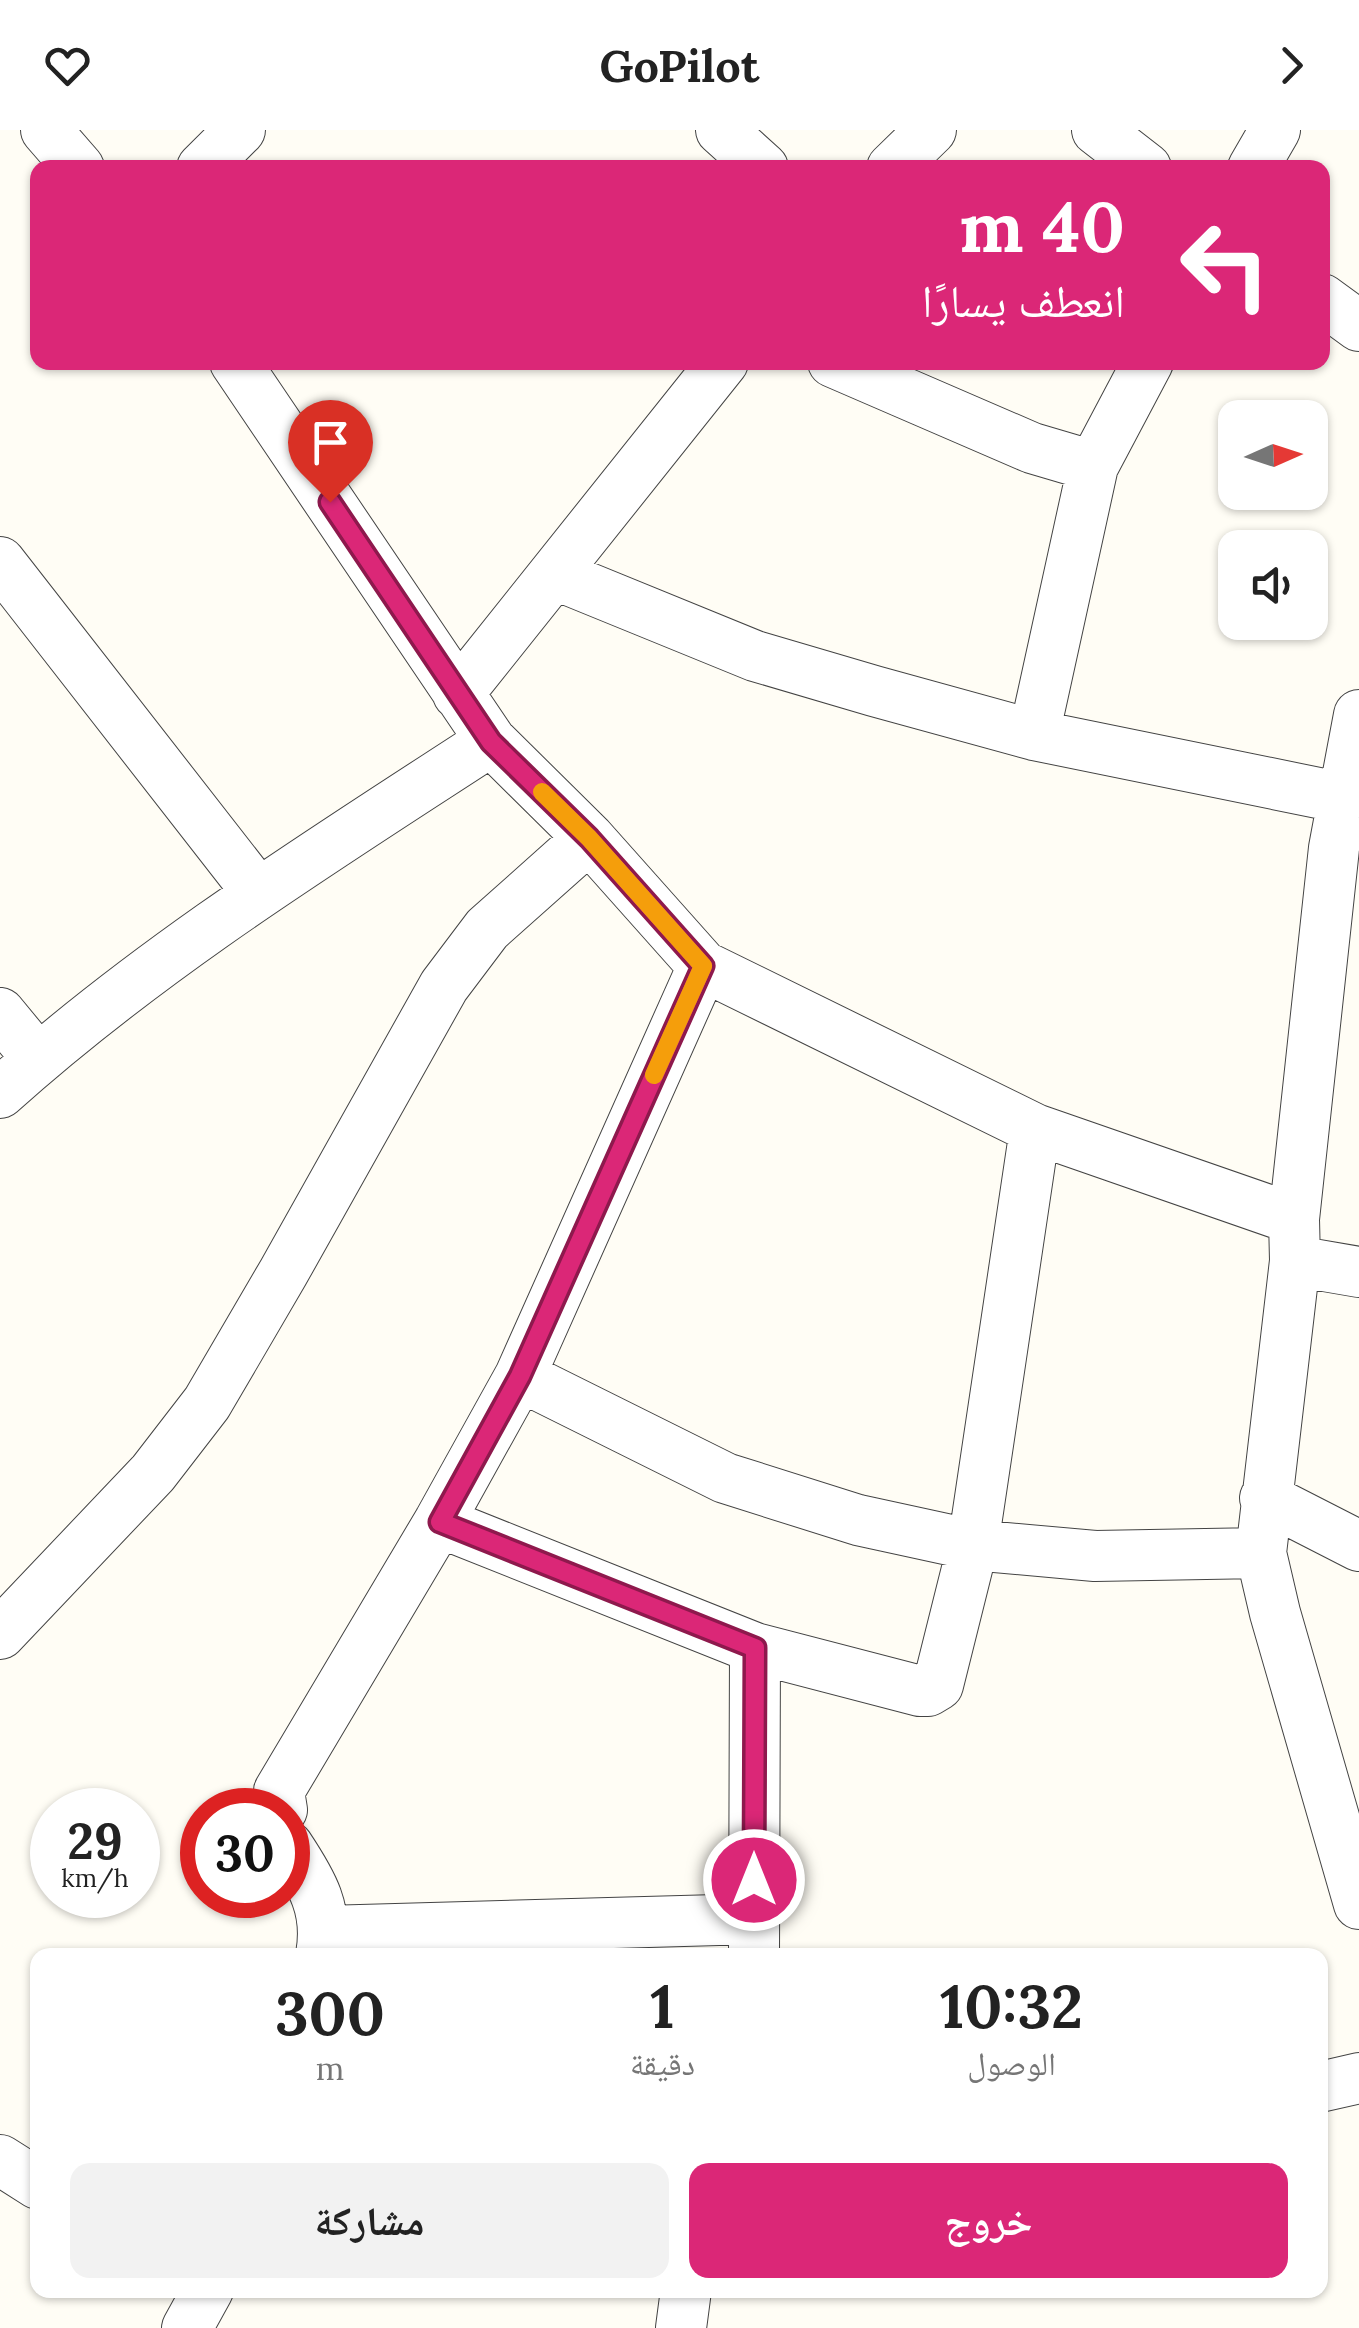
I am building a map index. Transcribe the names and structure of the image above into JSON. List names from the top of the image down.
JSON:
{
  "north": "right",
  "page": {
    "header": "GoPilot",
    "turn": ["40 m", "انعطف يسارًا"],
    "speed": "29 km/h",
    "limit": "30",
    "eta": [
      "10:32",
      "الوصول",
      "1",
      "دقيقة",
      "300",
      "m"
    ],
    "buttons": ["خروج", "مشاركة"]
  }
}
